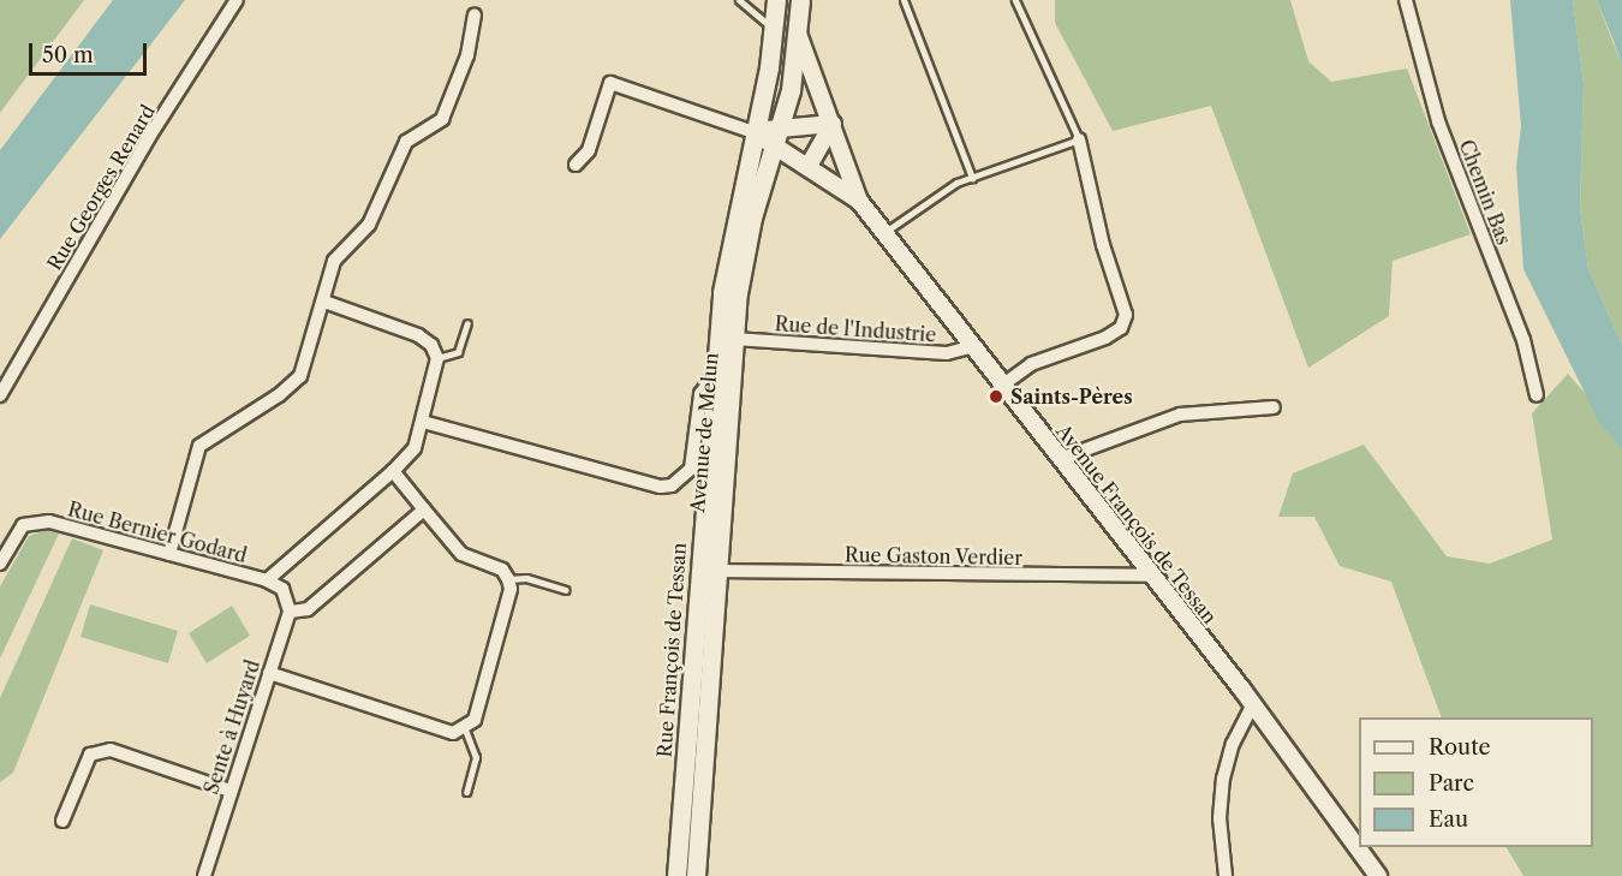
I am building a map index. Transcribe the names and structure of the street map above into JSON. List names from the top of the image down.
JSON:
{
  "streets": {
    "main road": ["Avenue de Melun", "Rue François de Tessan"],
    "street": [
      "Rue Georges Renard",
      "Chemin Bas",
      "Rue de l'Industrie",
      "Avenue François de Tessan",
      "Rue Bernier Godard",
      "Rue Gaston Verdier",
      "Sente à Huyard"
    ]
  },
  "crossings": [
    ["Rue de l'Industrie", "Avenue de Melun"],
    ["Rue de l'Industrie", "Avenue François de Tessan"],
    ["Avenue de Melun", "Rue Gaston Verdier"],
    ["Avenue François de Tessan", "Rue Gaston Verdier"],
    ["Rue Bernier Godard", "Sente à Huyard"]
  ],
  "places": ["Saints-Pères"],
  "legend": ["Route", "Parc", "Eau"],
  "scale_bar": "50 m"
}
